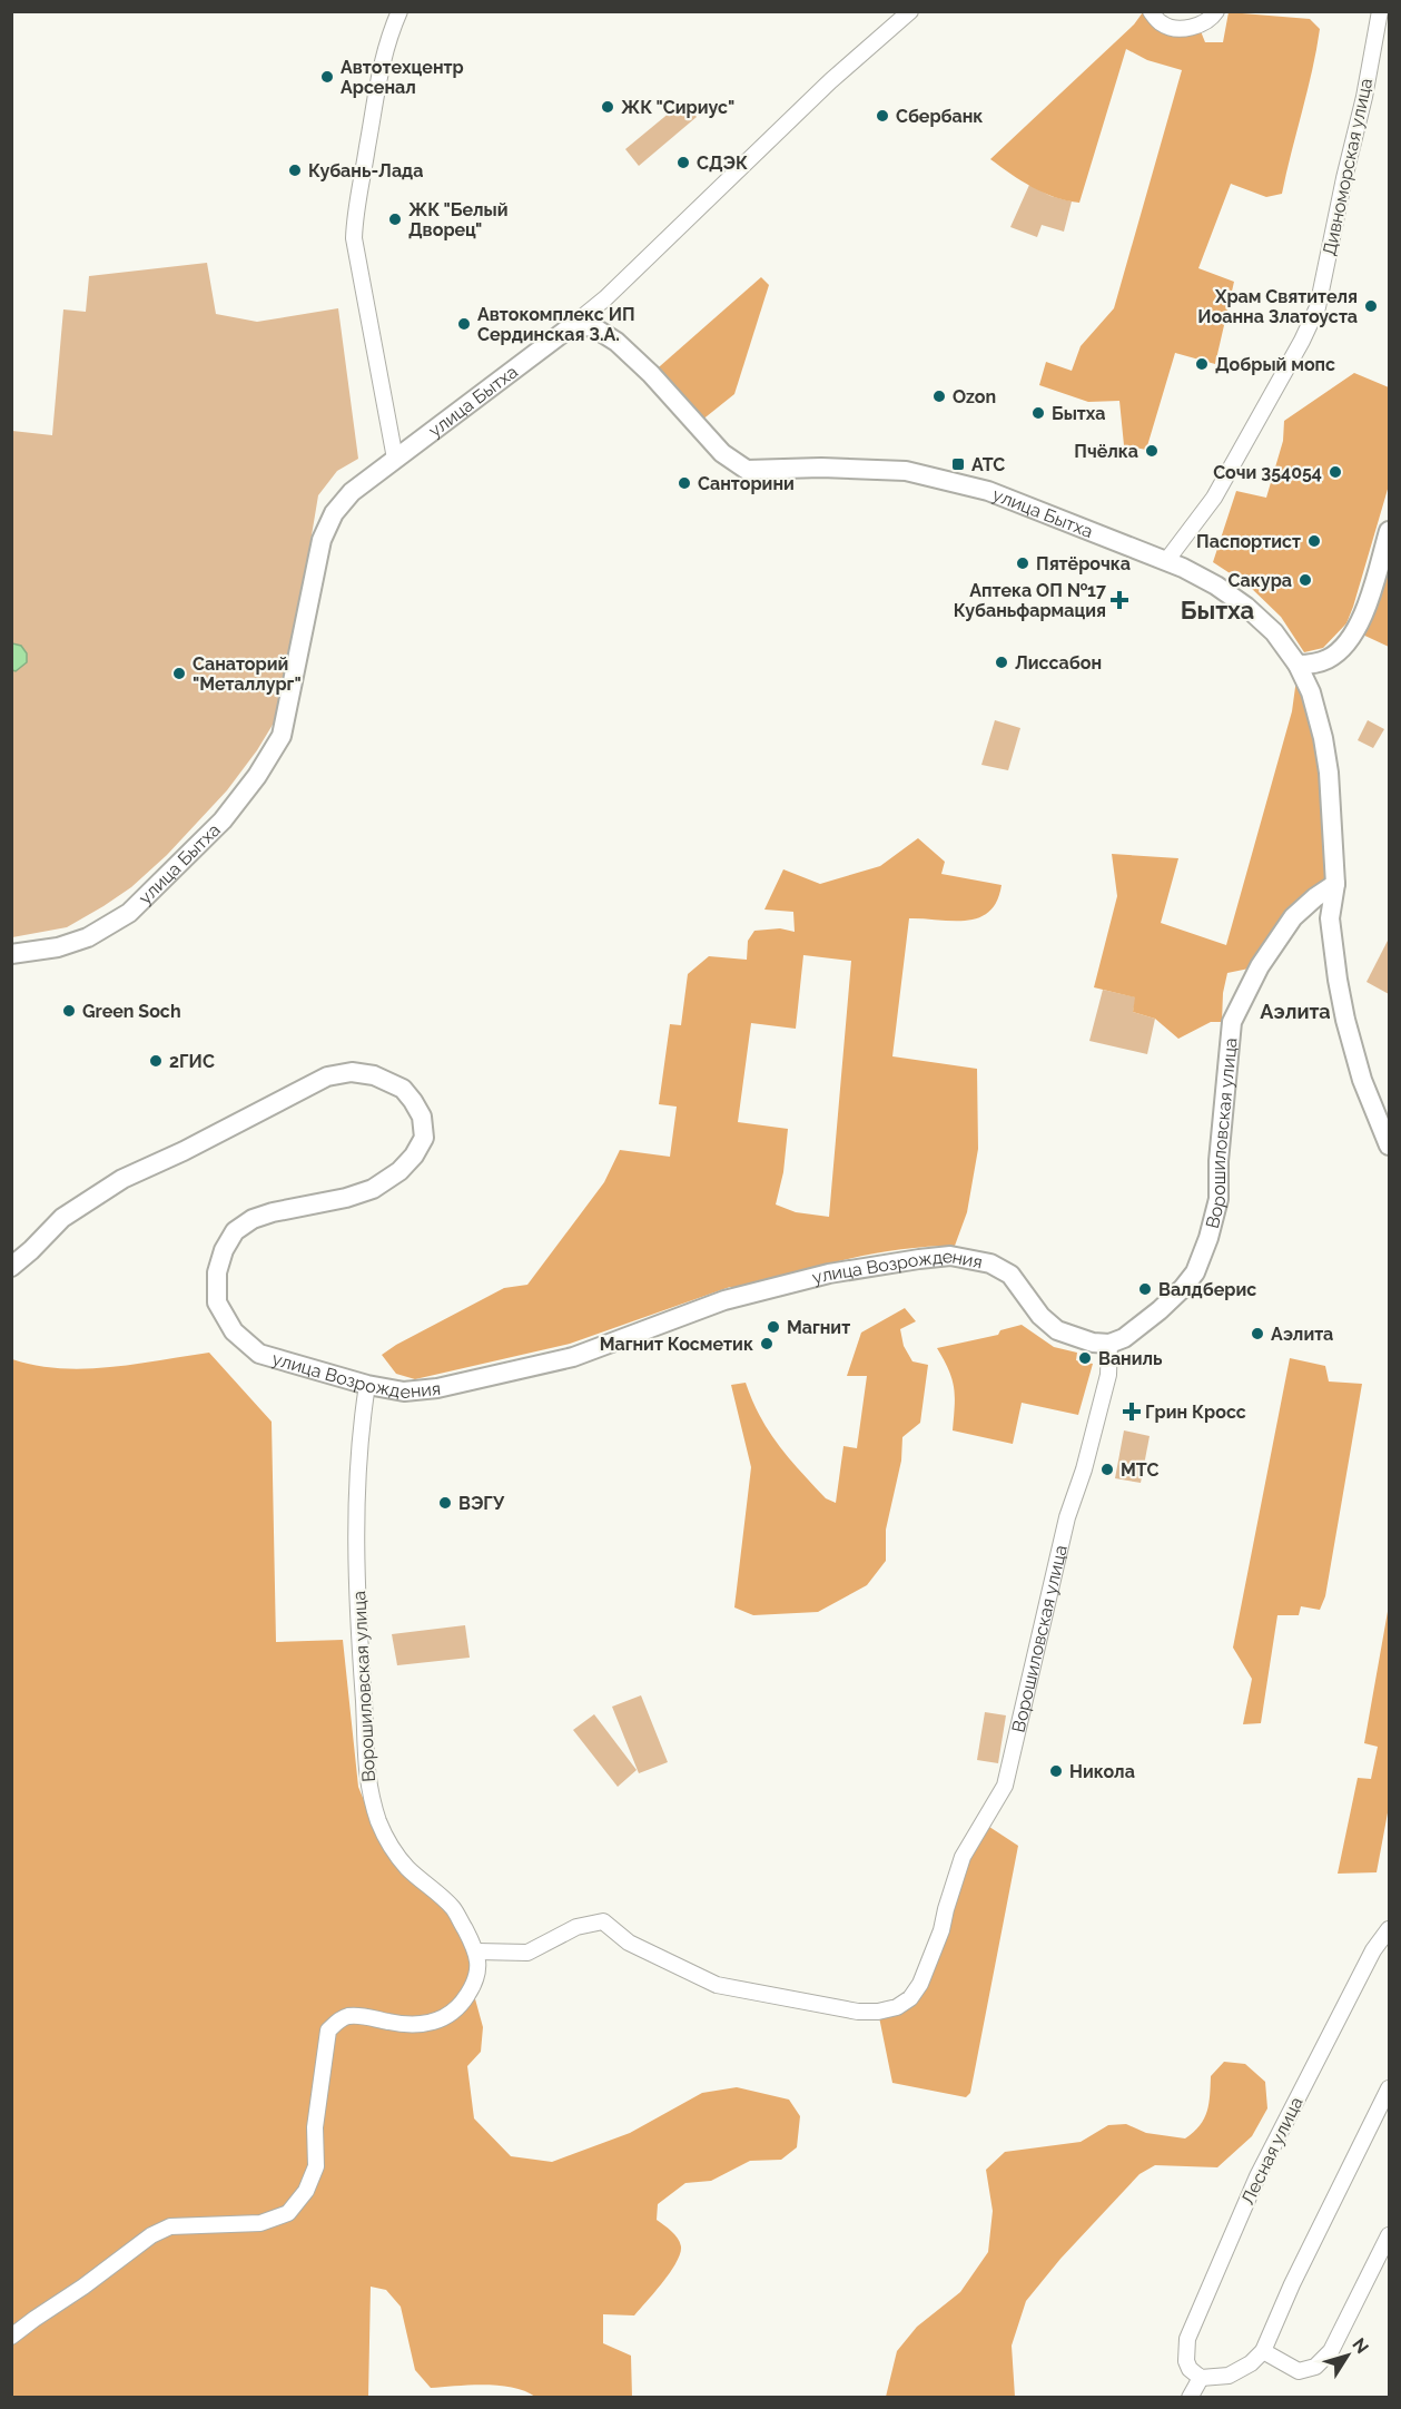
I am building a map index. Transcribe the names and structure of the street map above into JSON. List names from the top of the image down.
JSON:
{
  "streets": {
    "street": [
      "Дивноморская улица",
      "улица Бытха",
      "Ворошиловская улица",
      "улица Возрождения",
      "Лесная улица"
    ]
  },
  "crossings": [
    ["Дивноморская улица", "улица Бытха"],
    ["улица Бытха", "Ворошиловская улица"],
    ["Ворошиловская улица", "улица Возрождения"]
  ],
  "districts": ["Бытха", "Аэлита"],
  "places": {
    "other": [
      "Автотехцентр Арсенал",
      "ЖК \"Сириус\"",
      "Сбербанк",
      "СДЭК",
      "Кубань-Лада",
      "ЖК \"Белый Дворец\"",
      "Храм Святителя Иоанна Златоуста",
      "Автокомплекс ИП Сердинская З.А.",
      "Добрый мопс",
      "Ozon",
      "Бытха",
      "Пчёлка",
      "Сочи 354054",
      "Санторини",
      "Паспортист",
      "Пятёрочка",
      "Сакура",
      "Лиссабон",
      "Санаторий \"Металлург\"",
      "Green Soch",
      "2ГИС",
      "Валдберис",
      "Магнит",
      "Аэлита",
      "Магнит Косметик",
      "Ваниль",
      "МТС",
      "ВЭГУ",
      "Никола"
    ],
    "transit": ["АТС"],
    "health": ["Аптека ОП №17 Кубаньфармация", "Грин Кросс"]
  },
  "north": "top right"
}
